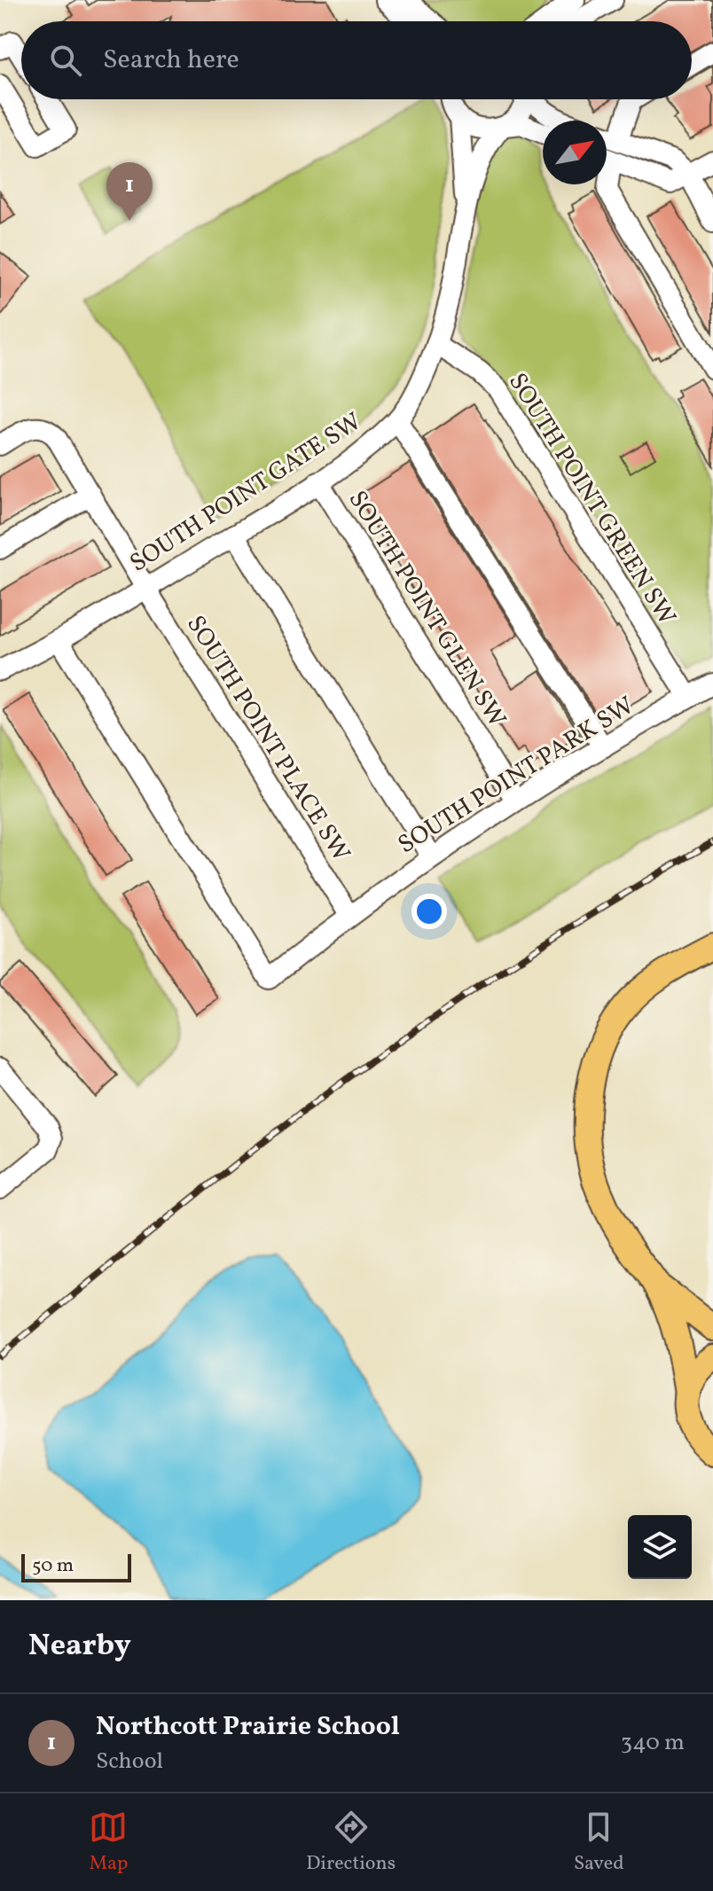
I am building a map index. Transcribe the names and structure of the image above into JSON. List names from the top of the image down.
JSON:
{
  "streets": {
    "street": [
      "SOUTH POINT GATE SW",
      "SOUTH POINT GREEN SW",
      "SOUTH POINT GLEN SW",
      "SOUTH POINT PLACE SW",
      "SOUTH POINT PARK SW"
    ]
  },
  "crossings": [
    ["SOUTH POINT GATE SW", "SOUTH POINT GREEN SW"],
    ["SOUTH POINT GATE SW", "SOUTH POINT GLEN SW"],
    ["SOUTH POINT GATE SW", "SOUTH POINT PLACE SW"],
    ["SOUTH POINT GATE SW", "SOUTH POINT PARK SW"],
    ["SOUTH POINT GREEN SW", "SOUTH POINT PARK SW"],
    ["SOUTH POINT GLEN SW", "SOUTH POINT PARK SW"],
    ["SOUTH POINT PLACE SW", "SOUTH POINT PARK SW"]
  ],
  "scale_bar": "50 m",
  "north": "top right",
  "page": {
    "search": "Search here",
    "pins": "1",
    "scale": "50 m",
    "heading": "Nearby",
    "list": [
      {
        "mark": "1",
        "name": "Northcott Prairie School",
        "note": "School",
        "value": "340 m"
      }
    ],
    "nav": ["Map", "Directions", "Saved"]
  }
}
